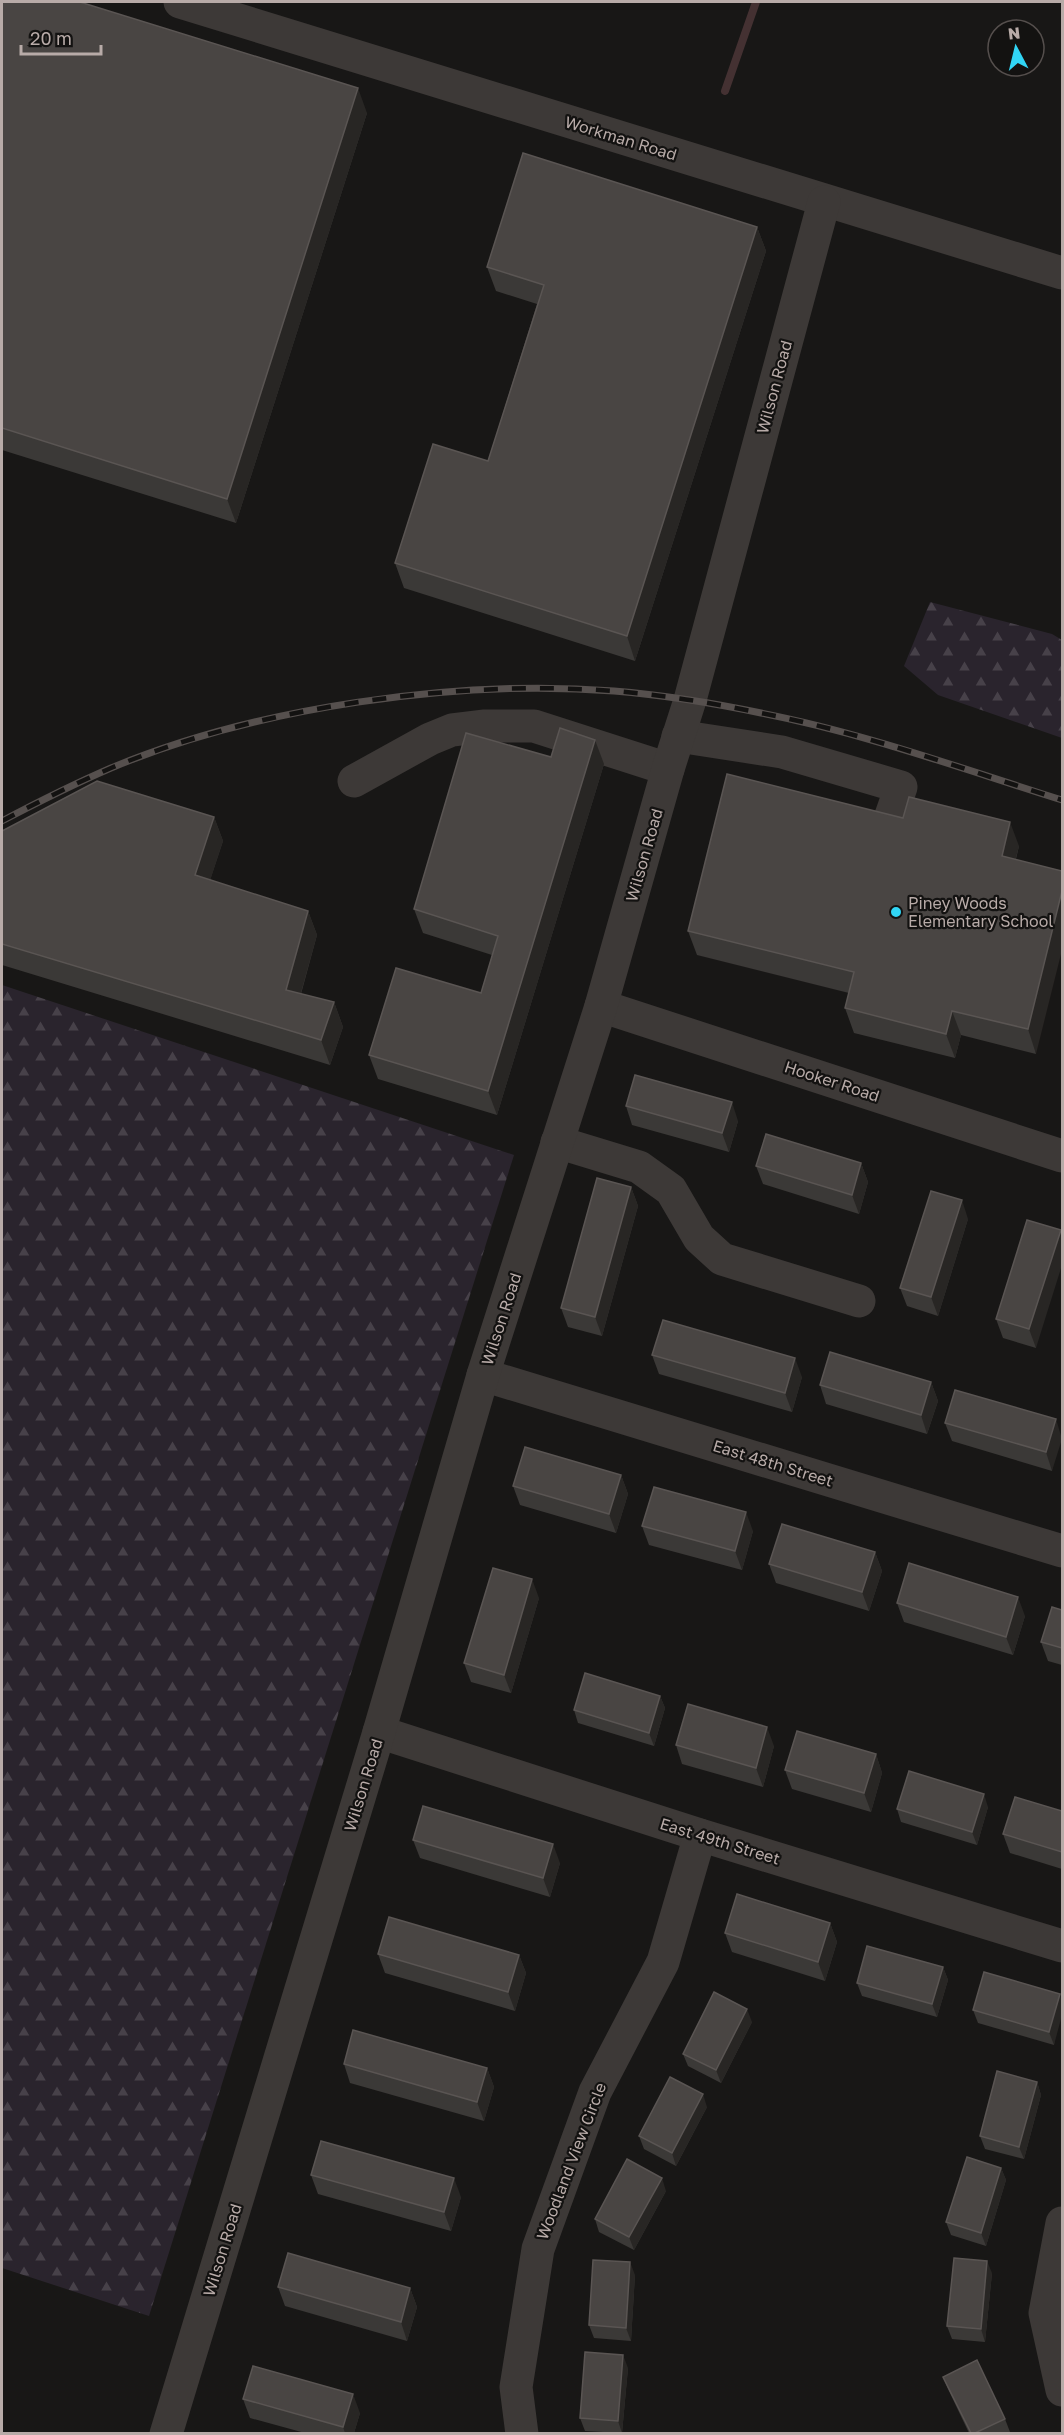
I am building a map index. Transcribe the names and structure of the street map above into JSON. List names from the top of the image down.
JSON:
{
  "streets": {
    "street": [
      "Workman Road",
      "Wilson Road",
      "Hooker Road",
      "East 48th Street",
      "East 49th Street",
      "Woodland View Circle"
    ]
  },
  "crossings": [
    ["Workman Road", "Wilson Road"],
    ["Wilson Road", "Hooker Road"],
    ["Wilson Road", "East 48th Street"],
    ["Wilson Road", "East 49th Street"],
    ["East 49th Street", "Woodland View Circle"]
  ],
  "places": ["Piney Woods Elementary School"],
  "scale_bar": "20 m",
  "north": "top"
}
